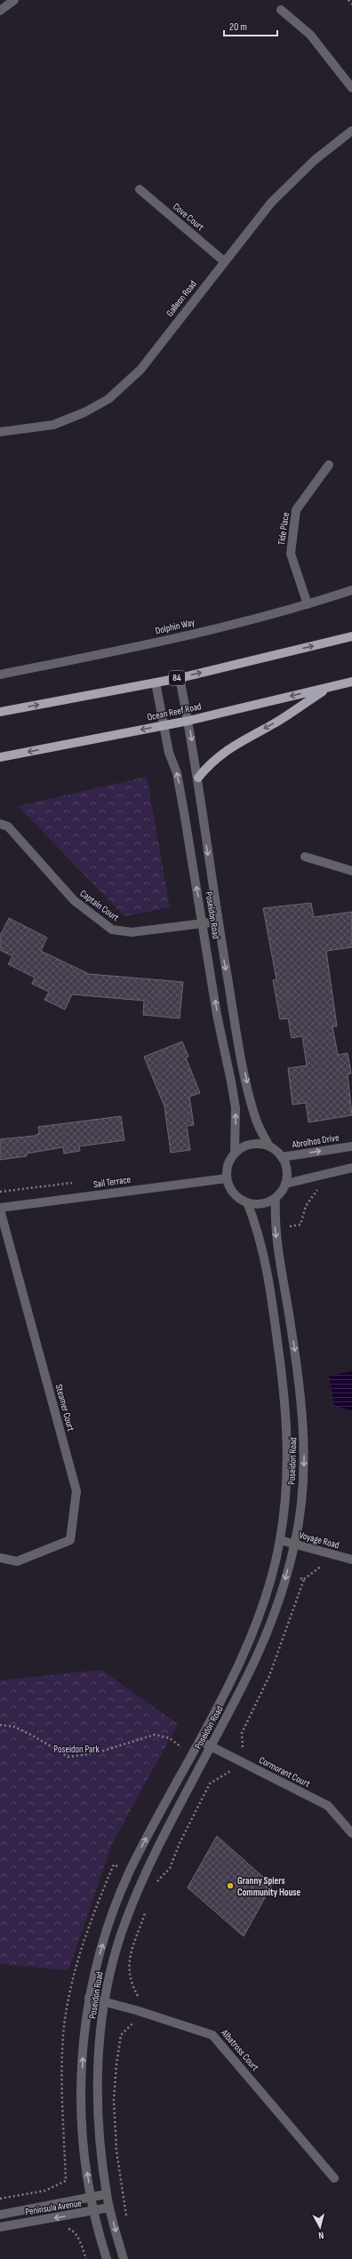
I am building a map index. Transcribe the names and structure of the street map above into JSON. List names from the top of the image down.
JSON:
{
  "streets": {
    "main road": ["84", "Ocean Reef Road"],
    "street": [
      "Cove Court",
      "Galleon Road",
      "Tide Place",
      "Dolphin Way",
      "Captain Court",
      "Poseidon Road",
      "Abrolhos Drive",
      "Sail Terrace",
      "Steamer Court",
      "Voyage Road",
      "Cormorant Court",
      "Albatross Court",
      "Peninsula Avenue"
    ]
  },
  "crossings": [
    ["Cove Court", "Galleon Road"],
    ["Tide Place", "Dolphin Way"],
    ["84", "Poseidon Road"],
    ["Ocean Reef Road", "Poseidon Road"],
    ["Captain Court", "Poseidon Road"],
    ["Poseidon Road", "Abrolhos Drive"],
    ["Poseidon Road", "Sail Terrace"],
    ["Poseidon Road", "Voyage Road"],
    ["Poseidon Road", "Cormorant Court"],
    ["Poseidon Road", "Albatross Court"],
    ["Poseidon Road", "Peninsula Avenue"],
    ["Abrolhos Drive", "Sail Terrace"],
    ["Sail Terrace", "Steamer Court"]
  ],
  "parks": ["Poseidon Park"],
  "places": ["Granny Spiers Community House"],
  "scale_bar": "20 m",
  "north": "bottom"
}
